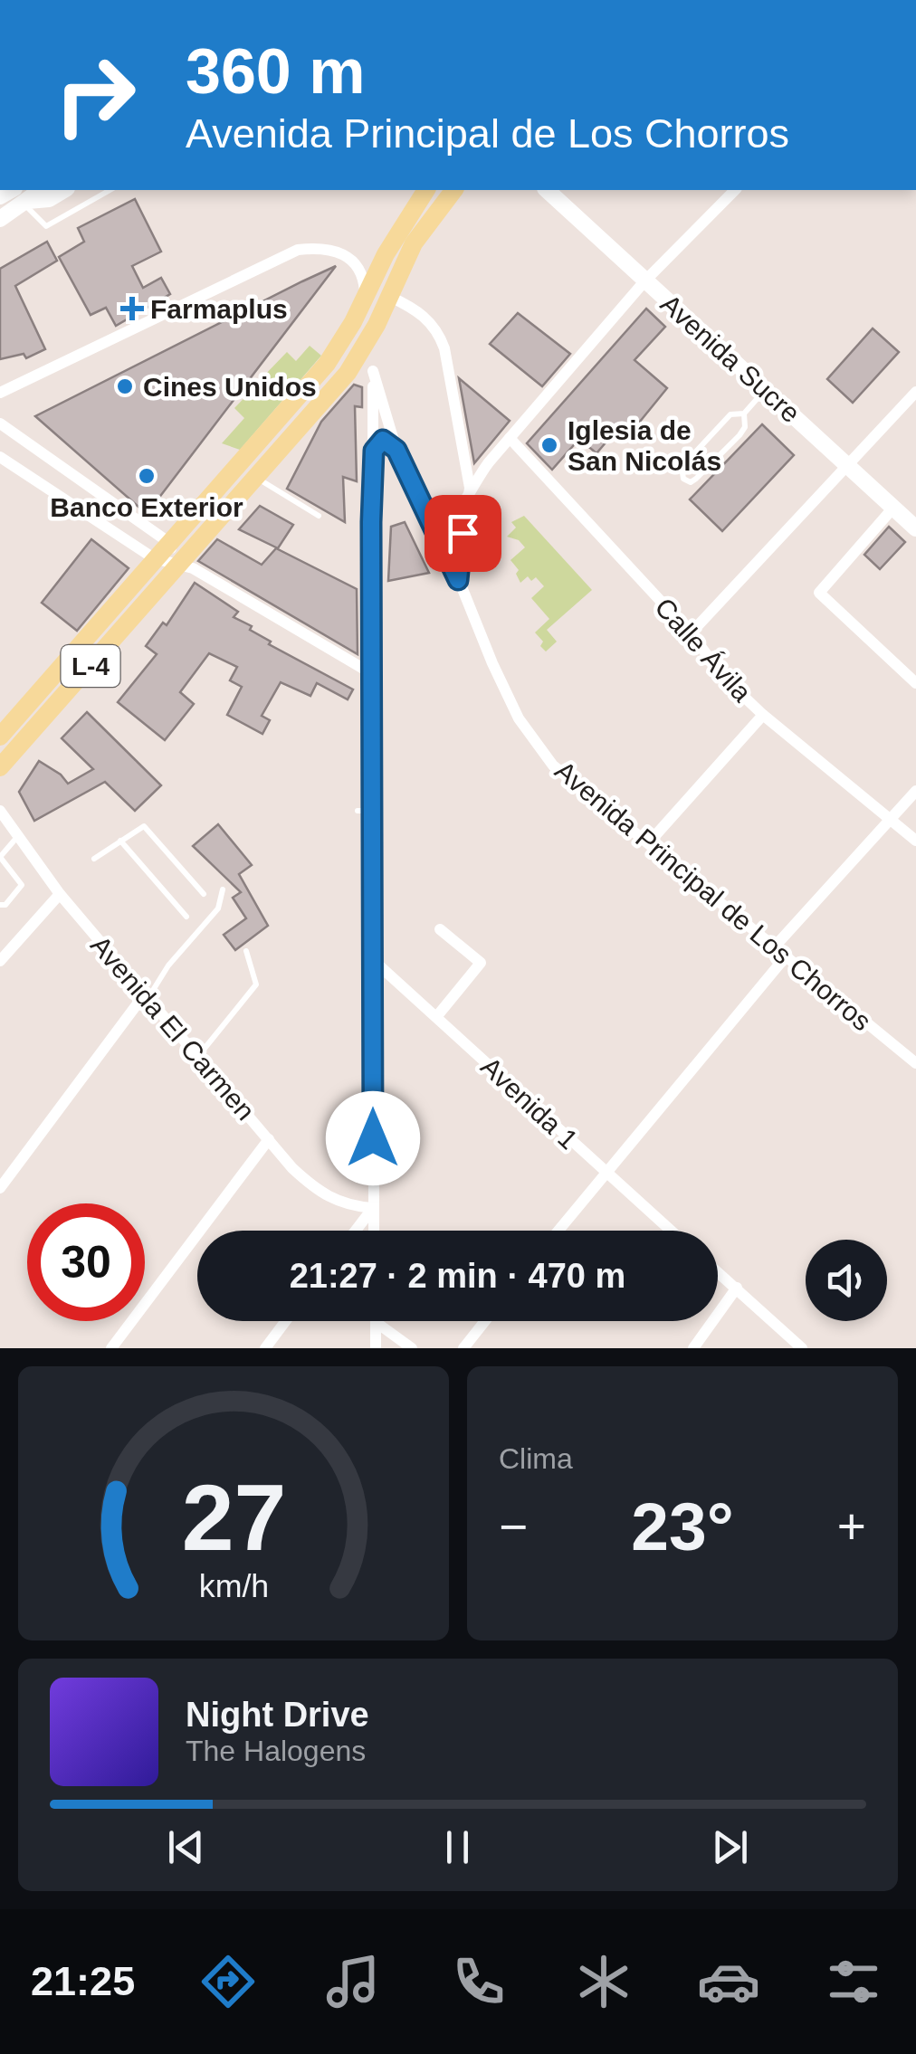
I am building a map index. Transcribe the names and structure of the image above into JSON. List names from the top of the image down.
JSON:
{
  "streets": {
    "main road": ["Avenida Sucre", "L-4"],
    "street": [
      "Calle Ávila",
      "Avenida Principal de Los Chorros",
      "Avenida El Carmen",
      "Avenida 1"
    ]
  },
  "crossings": [
    ["L-4", "Avenida Principal de Los Chorros"]
  ],
  "places": {
    "health": ["Farmaplus"],
    "other": ["Cines Unidos", "Iglesia de San Nicolás", "Banco Exterior"]
  },
  "page": {
    "turn": ["360 m", "Avenida Principal de Los Chorros"],
    "limit": "30",
    "trip": "21:27 · 2 min · 470 m",
    "tile": "Clima",
    "heat": ["−", "23°", "+"],
    "song": ["Night Drive", "The Halogens"],
    "tabs": "21:25",
    "gauge": ["27", "km/h"]
  }
}
